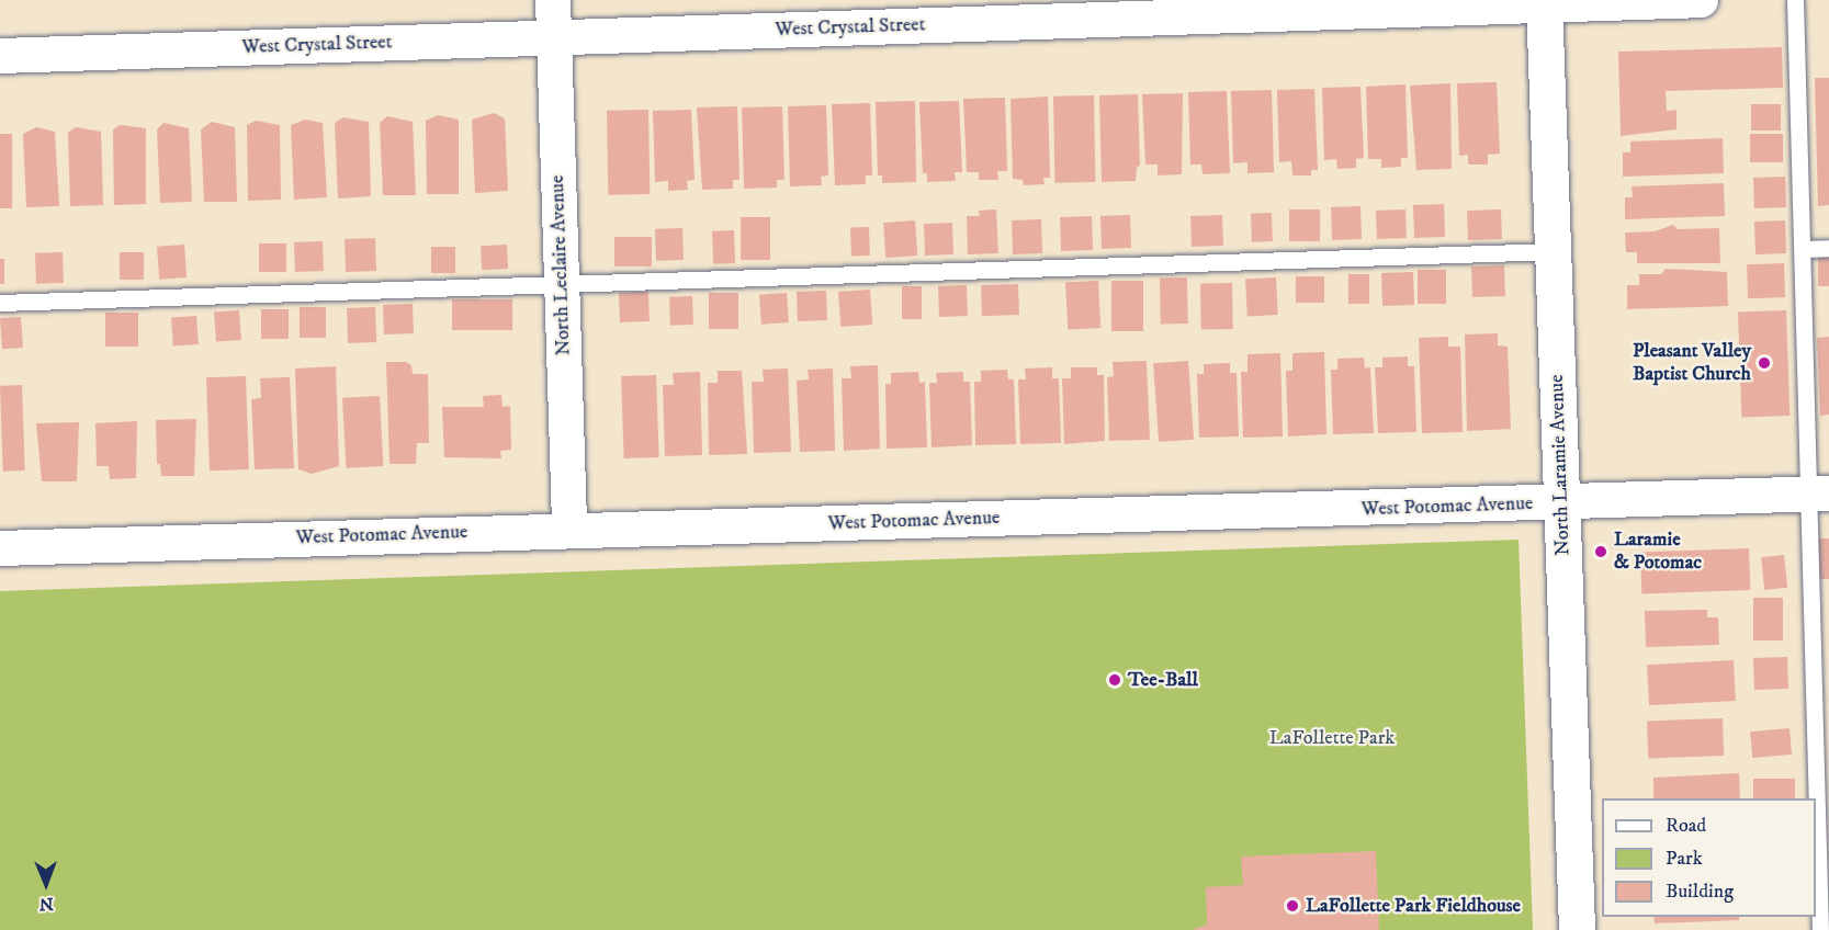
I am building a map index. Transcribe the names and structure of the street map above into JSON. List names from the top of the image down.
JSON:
{
  "streets": {
    "street": [
      "West Crystal Street",
      "North Leclaire Avenue",
      "North Laramie Avenue",
      "West Potomac Avenue"
    ]
  },
  "crossings": [
    ["West Crystal Street", "North Leclaire Avenue"],
    ["West Crystal Street", "North Laramie Avenue"],
    ["North Leclaire Avenue", "West Potomac Avenue"],
    ["North Laramie Avenue", "West Potomac Avenue"]
  ],
  "parks": ["LaFollette Park"],
  "places": [
    "Pleasant Valley Baptist Church",
    "Laramie & Potomac",
    "Tee-Ball",
    "LaFollette Park Fieldhouse"
  ],
  "legend": ["Road", "Park", "Building"],
  "north": "bottom"
}
